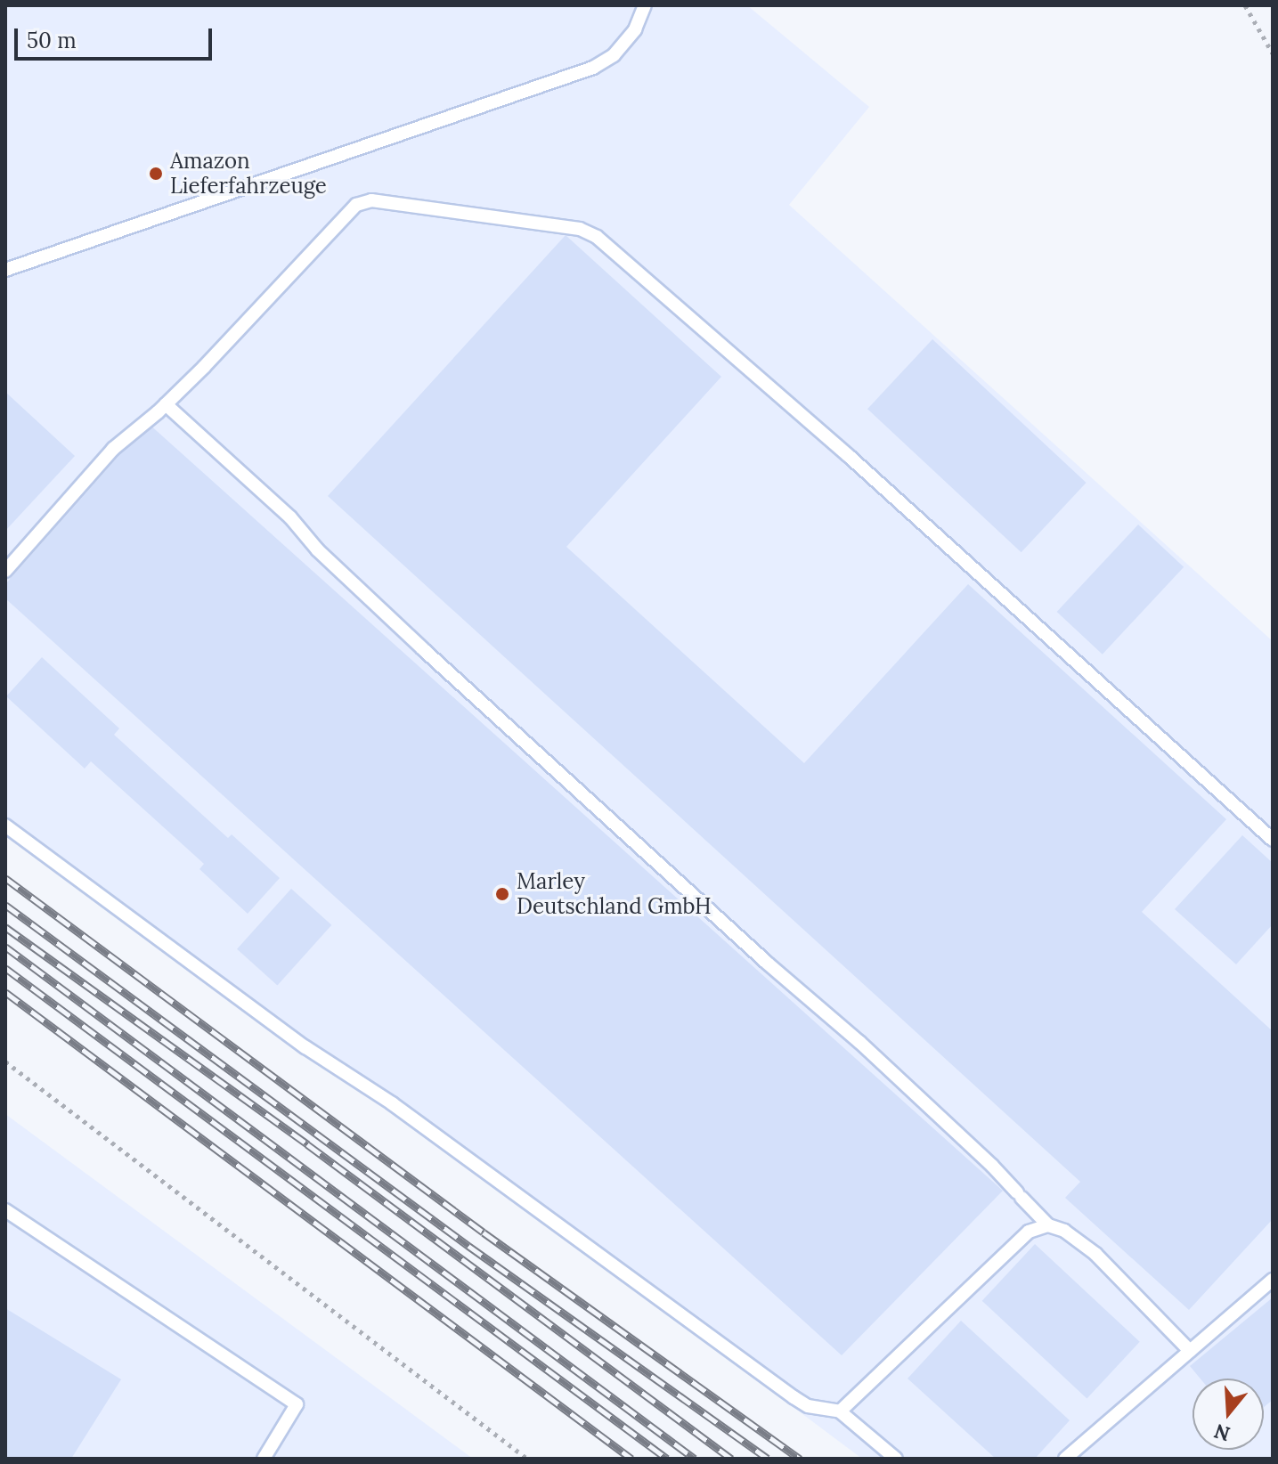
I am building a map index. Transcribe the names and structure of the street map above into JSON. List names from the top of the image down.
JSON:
{
  "places": ["Amazon Lieferfahrzeuge", "Marley Deutschland GmbH"],
  "scale_bar": "50 m",
  "north": "bottom"
}
